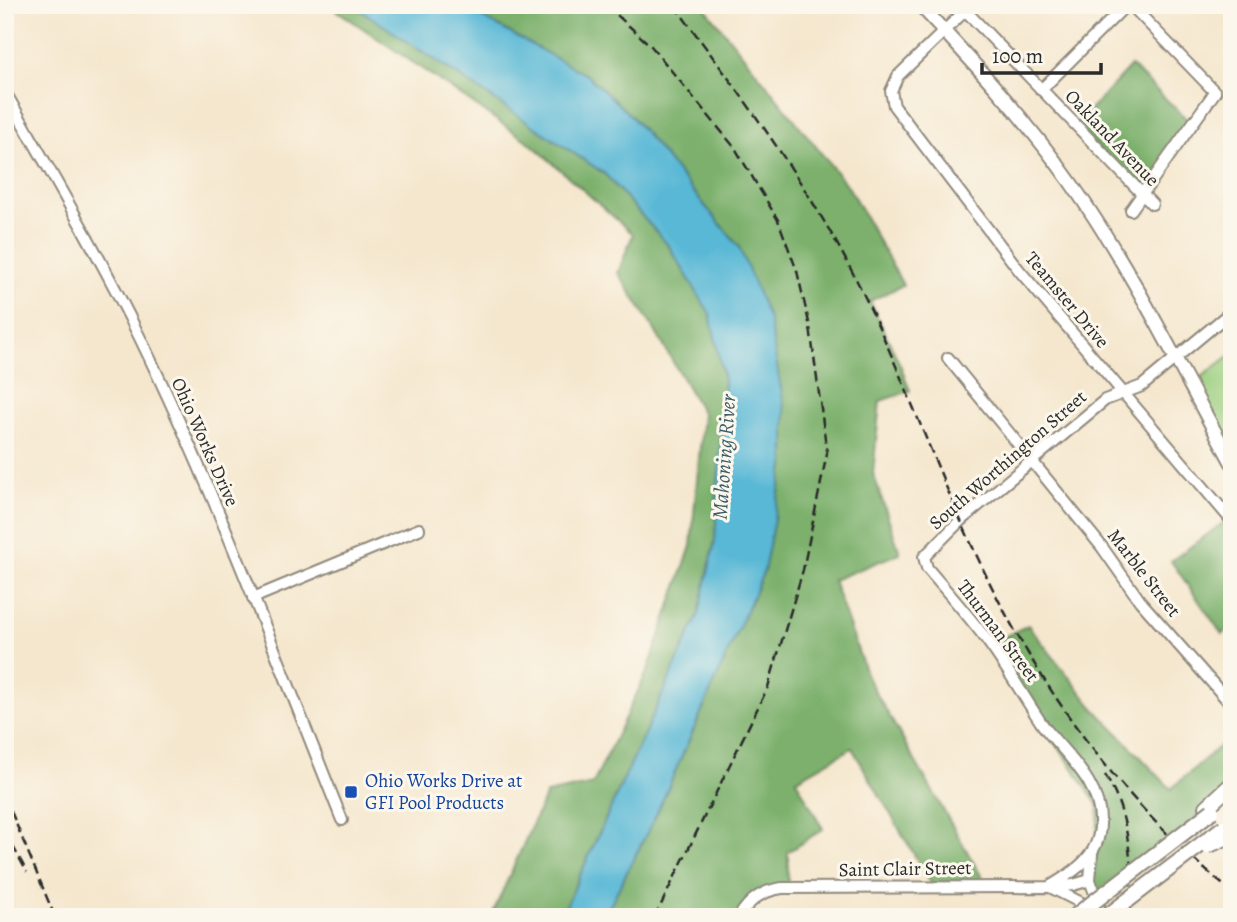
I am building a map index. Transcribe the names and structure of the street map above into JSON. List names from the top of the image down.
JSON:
{
  "streets": {
    "street": [
      "Oakland Avenue",
      "Teamster Drive",
      "Ohio Works Drive",
      "South Worthington Street",
      "Marble Street",
      "Thurman Street",
      "Saint Clair Street"
    ]
  },
  "crossings": [
    ["Teamster Drive", "South Worthington Street"],
    ["South Worthington Street", "Marble Street"],
    ["South Worthington Street", "Thurman Street"]
  ],
  "water": ["Mahoning River"],
  "places": {
    "transit": ["Ohio Works Drive at GFI Pool Products"]
  },
  "scale_bar": "100 m"
}
